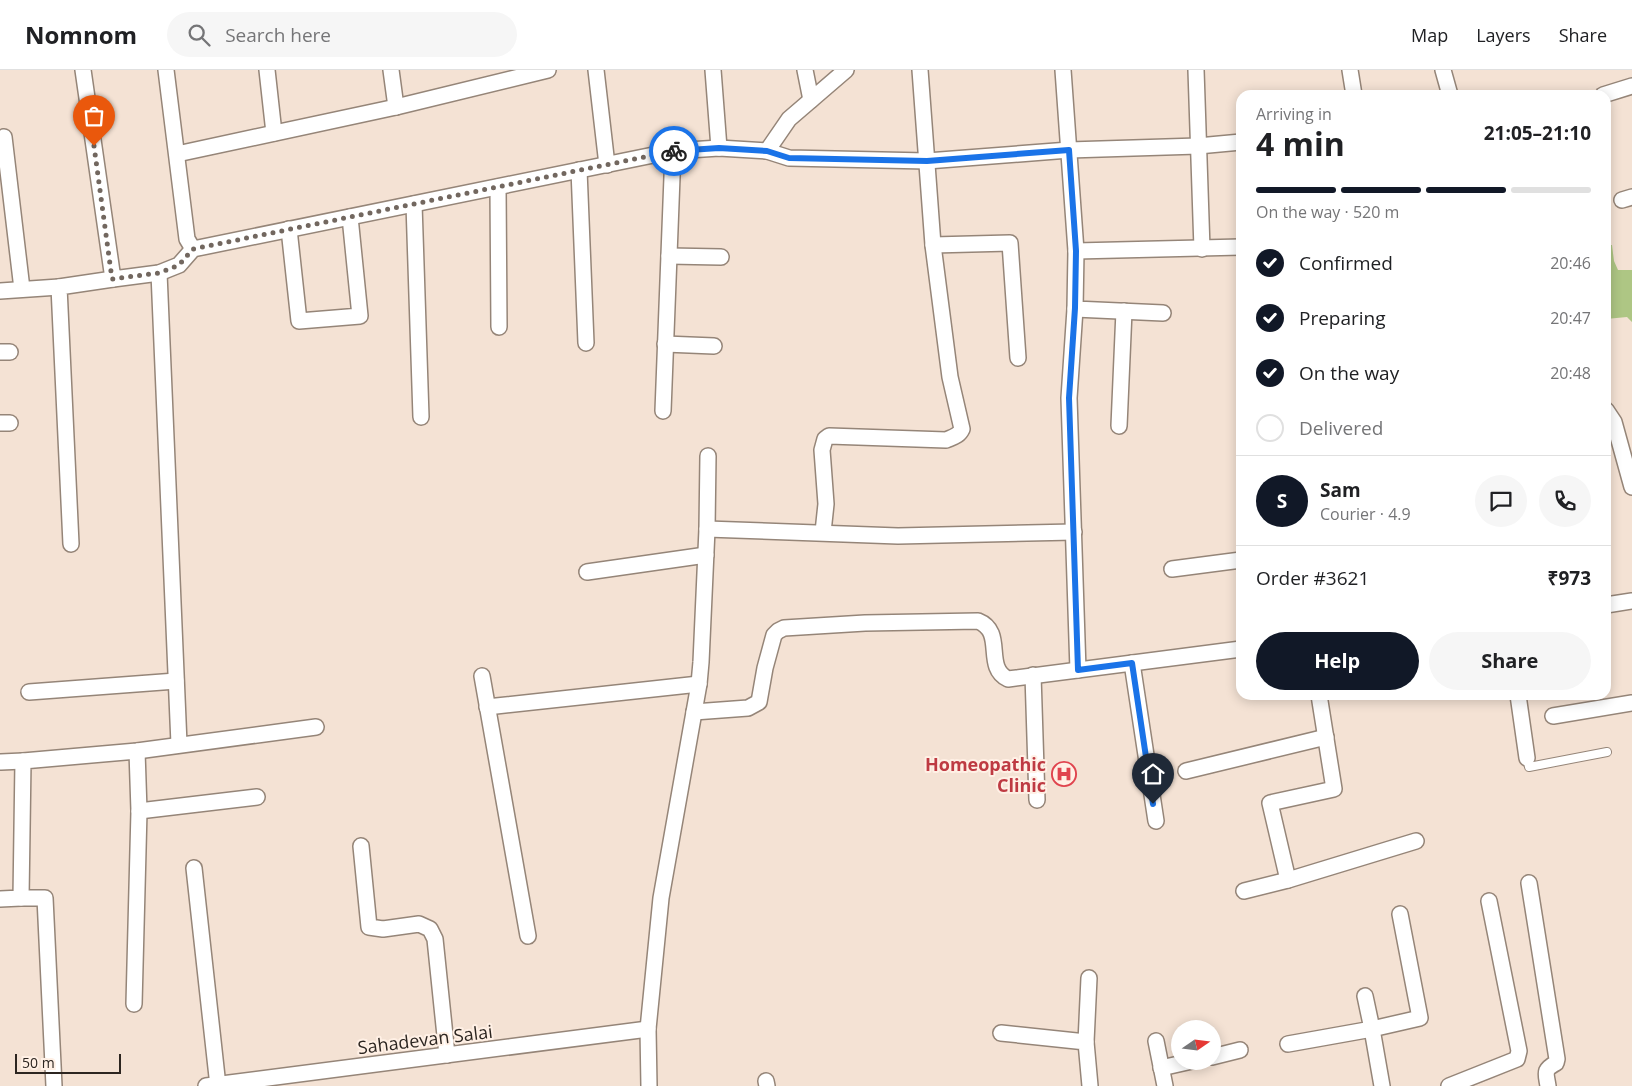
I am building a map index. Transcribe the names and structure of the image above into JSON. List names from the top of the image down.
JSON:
{
  "streets": {
    "street": ["Sahadevan Salai"]
  },
  "places": {
    "hospital": ["Homeopathic Clinic"]
  },
  "scale_bar": "50 m",
  "north": "right",
  "page": {
    "header": "Nomnom",
    "search": "Search here",
    "nav": ["Map", "Layers", "Share"],
    "heading": ["4 min", "Arriving in", "21:05–21:10"],
    "panel": [
      "Sam",
      "Courier · 4.9",
      "Order #3621",
      "₹973"
    ],
    "bar": "On the way · 520 m",
    "list": [
      ["Confirmed", "20:46"],
      ["Preparing", "20:47"],
      ["On the way", "20:48"],
      "Delivered"
    ],
    "round": "S",
    "buttons": ["Help", "Share"],
    "scale": "50 m"
  }
}
